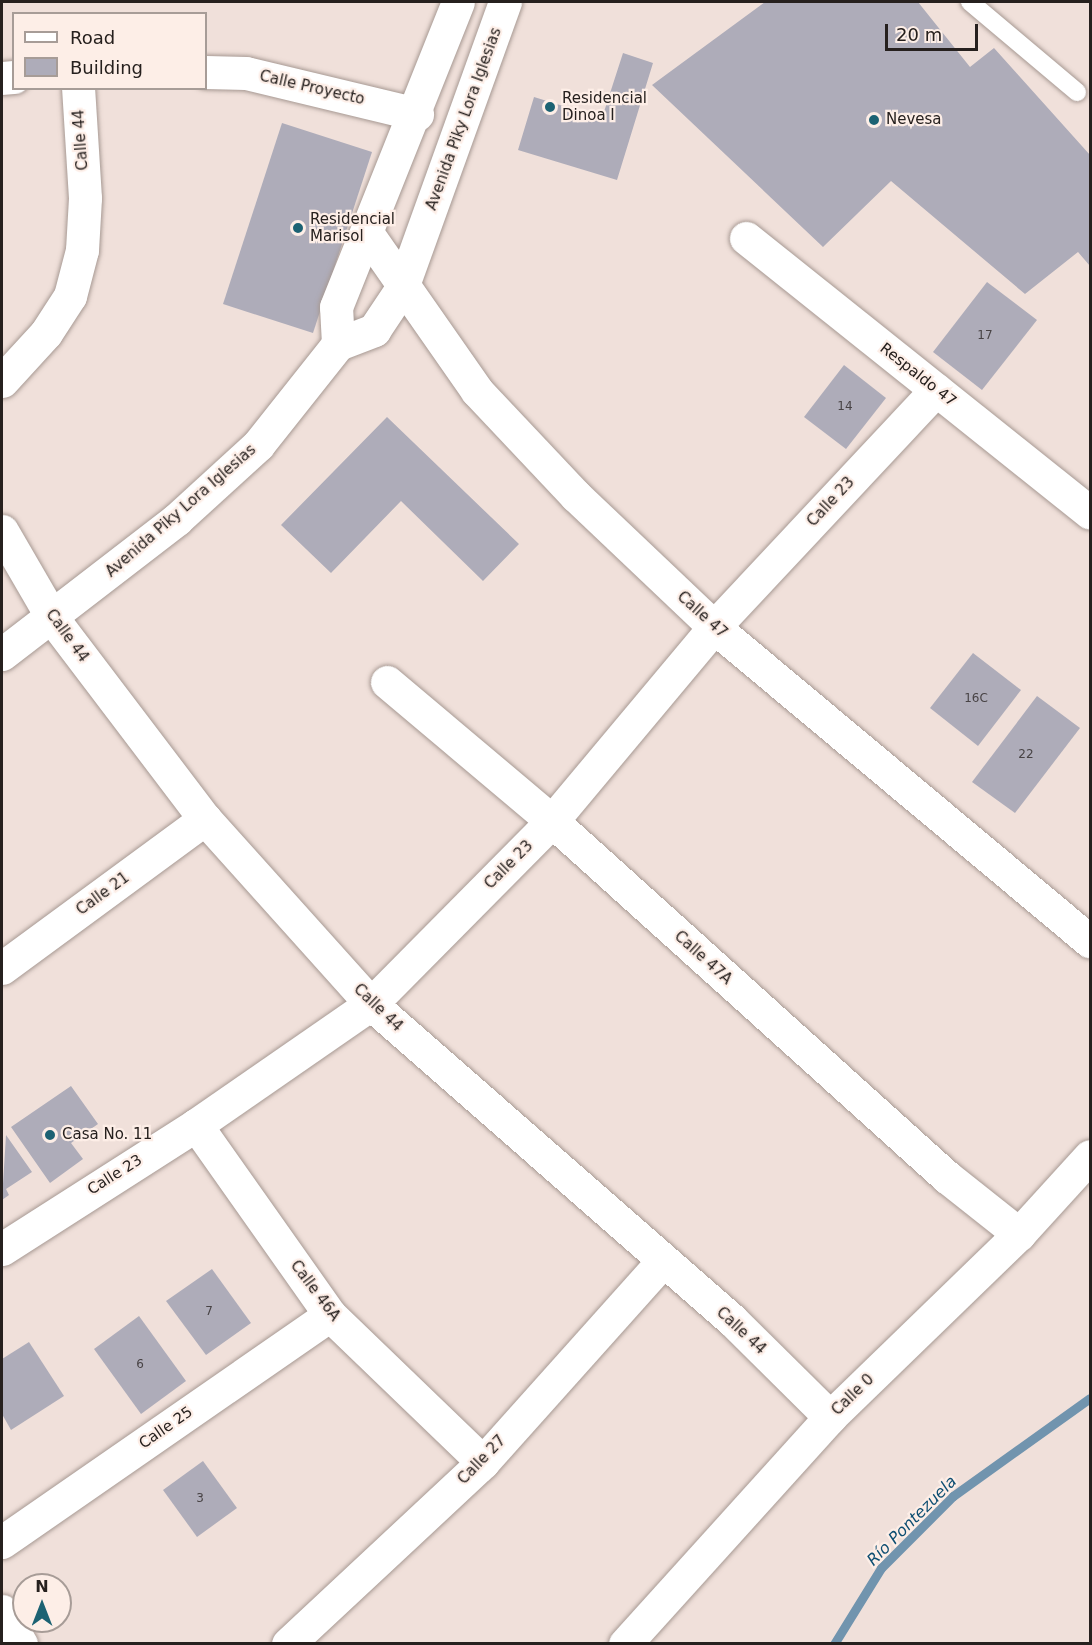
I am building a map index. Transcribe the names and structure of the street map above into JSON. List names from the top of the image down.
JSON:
{
  "streets": {
    "street": [
      "Calle Proyecto",
      "Avenida Piky Lora Iglesias",
      "Calle 44",
      "Respaldo 47",
      "Calle 23",
      "Calle 47",
      "Calle 21",
      "Calle 47A",
      "Calle 46A",
      "Calle 0",
      "Calle 25",
      "Calle 27"
    ]
  },
  "crossings": [
    ["Avenida Piky Lora Iglesias", "Calle 44"],
    ["Avenida Piky Lora Iglesias", "Calle 47"],
    ["Calle 44", "Calle 23"],
    ["Calle 44", "Calle 21"],
    ["Calle 44", "Calle 0"],
    ["Calle 44", "Calle 27"],
    ["Respaldo 47", "Calle 23"],
    ["Calle 23", "Calle 47"],
    ["Calle 23", "Calle 47A"],
    ["Calle 23", "Calle 46A"],
    ["Calle 47A", "Calle 0"],
    ["Calle 46A", "Calle 25"],
    ["Calle 46A", "Calle 27"]
  ],
  "water": ["Río Pontezuela"],
  "places": [
    "Residencial Dinoa I",
    "Nevesa",
    "Residencial Marisol",
    "Casa No. 11"
  ],
  "house_numbers": [
    "17",
    "14",
    "16C",
    "22",
    "7",
    "6",
    "3"
  ],
  "legend": ["Road", "Building"],
  "scale_bar": "20 m",
  "north": "top"
}
